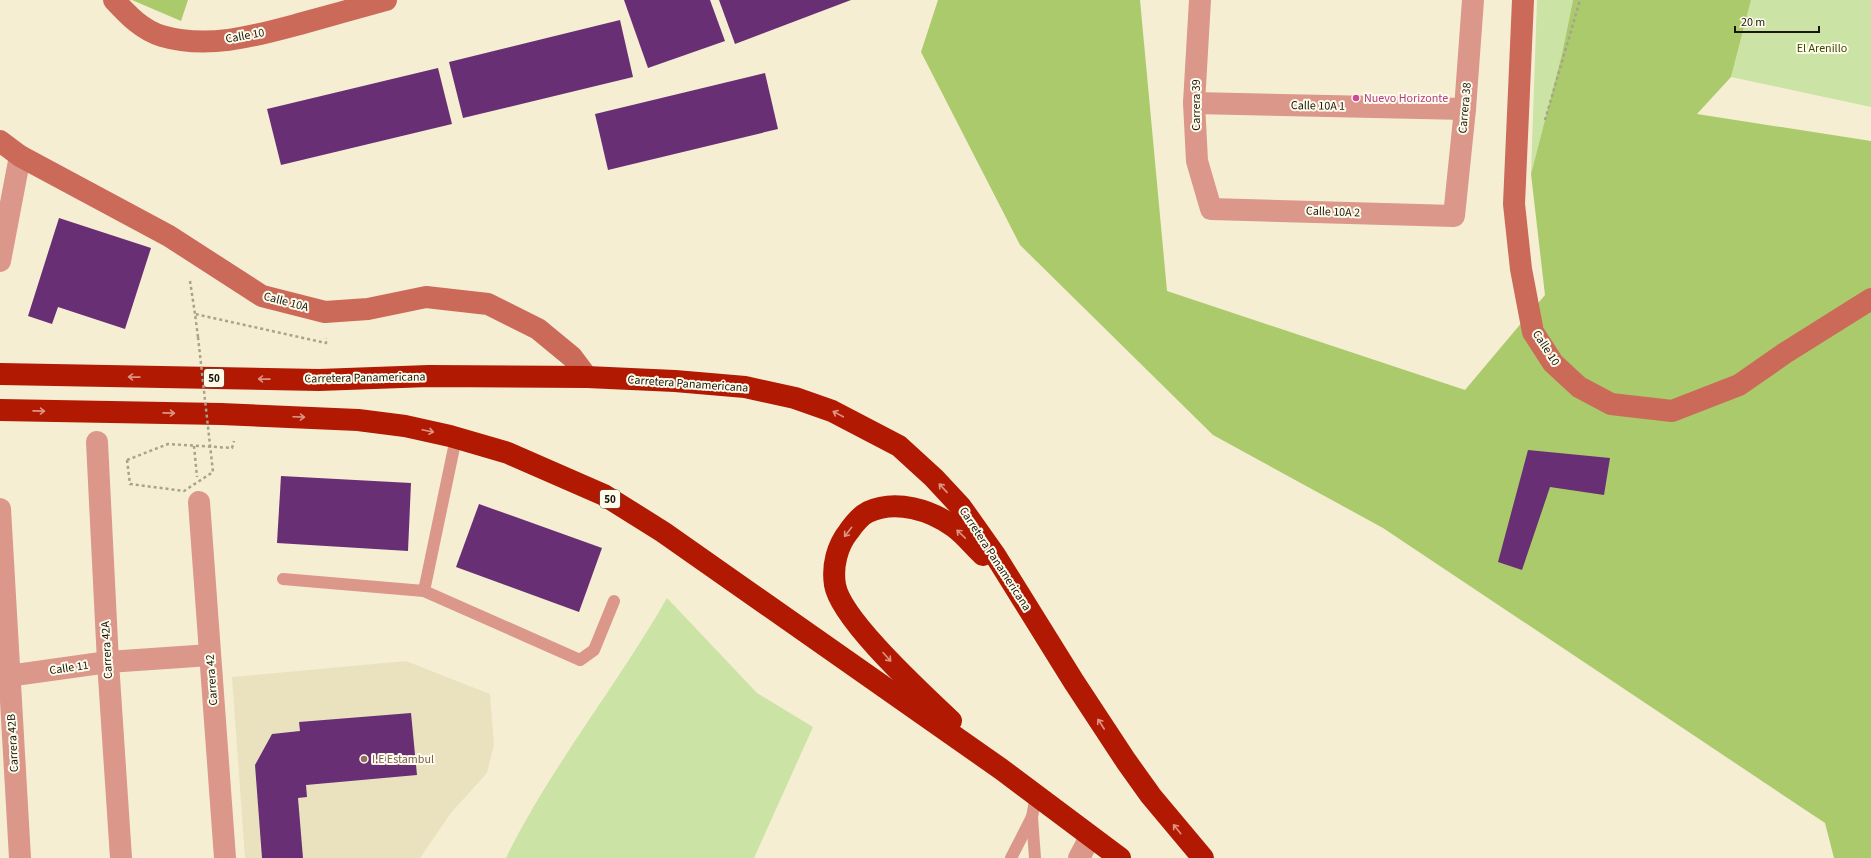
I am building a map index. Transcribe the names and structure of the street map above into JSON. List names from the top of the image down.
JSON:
{
  "streets": {
    "highway": ["50", "Carretera Panamericana"],
    "street": [
      "Calle 10",
      "Carrera 39",
      "Calle 10A 1",
      "Carrera 38",
      "Calle 10A 2",
      "Calle 10A",
      "Carrera 42A",
      "Calle 11",
      "Carrera 42",
      "Carrera 42B"
    ]
  },
  "crossings": [
    ["Carrera 39", "Calle 10A 1"],
    ["Carrera 39", "Calle 10A 2"],
    ["Calle 10A 1", "Carrera 38"],
    ["Carrera 38", "Calle 10A 2"],
    ["Calle 10A", "Carretera Panamericana"],
    ["Carrera 42A", "Calle 11"],
    ["Calle 11", "Carrera 42"],
    ["Calle 11", "Carrera 42B"]
  ],
  "parks": ["El Arenillo"],
  "places": ["Nuevo Horizonte", "I.E Estambul"],
  "scale_bar": "20 m"
}
